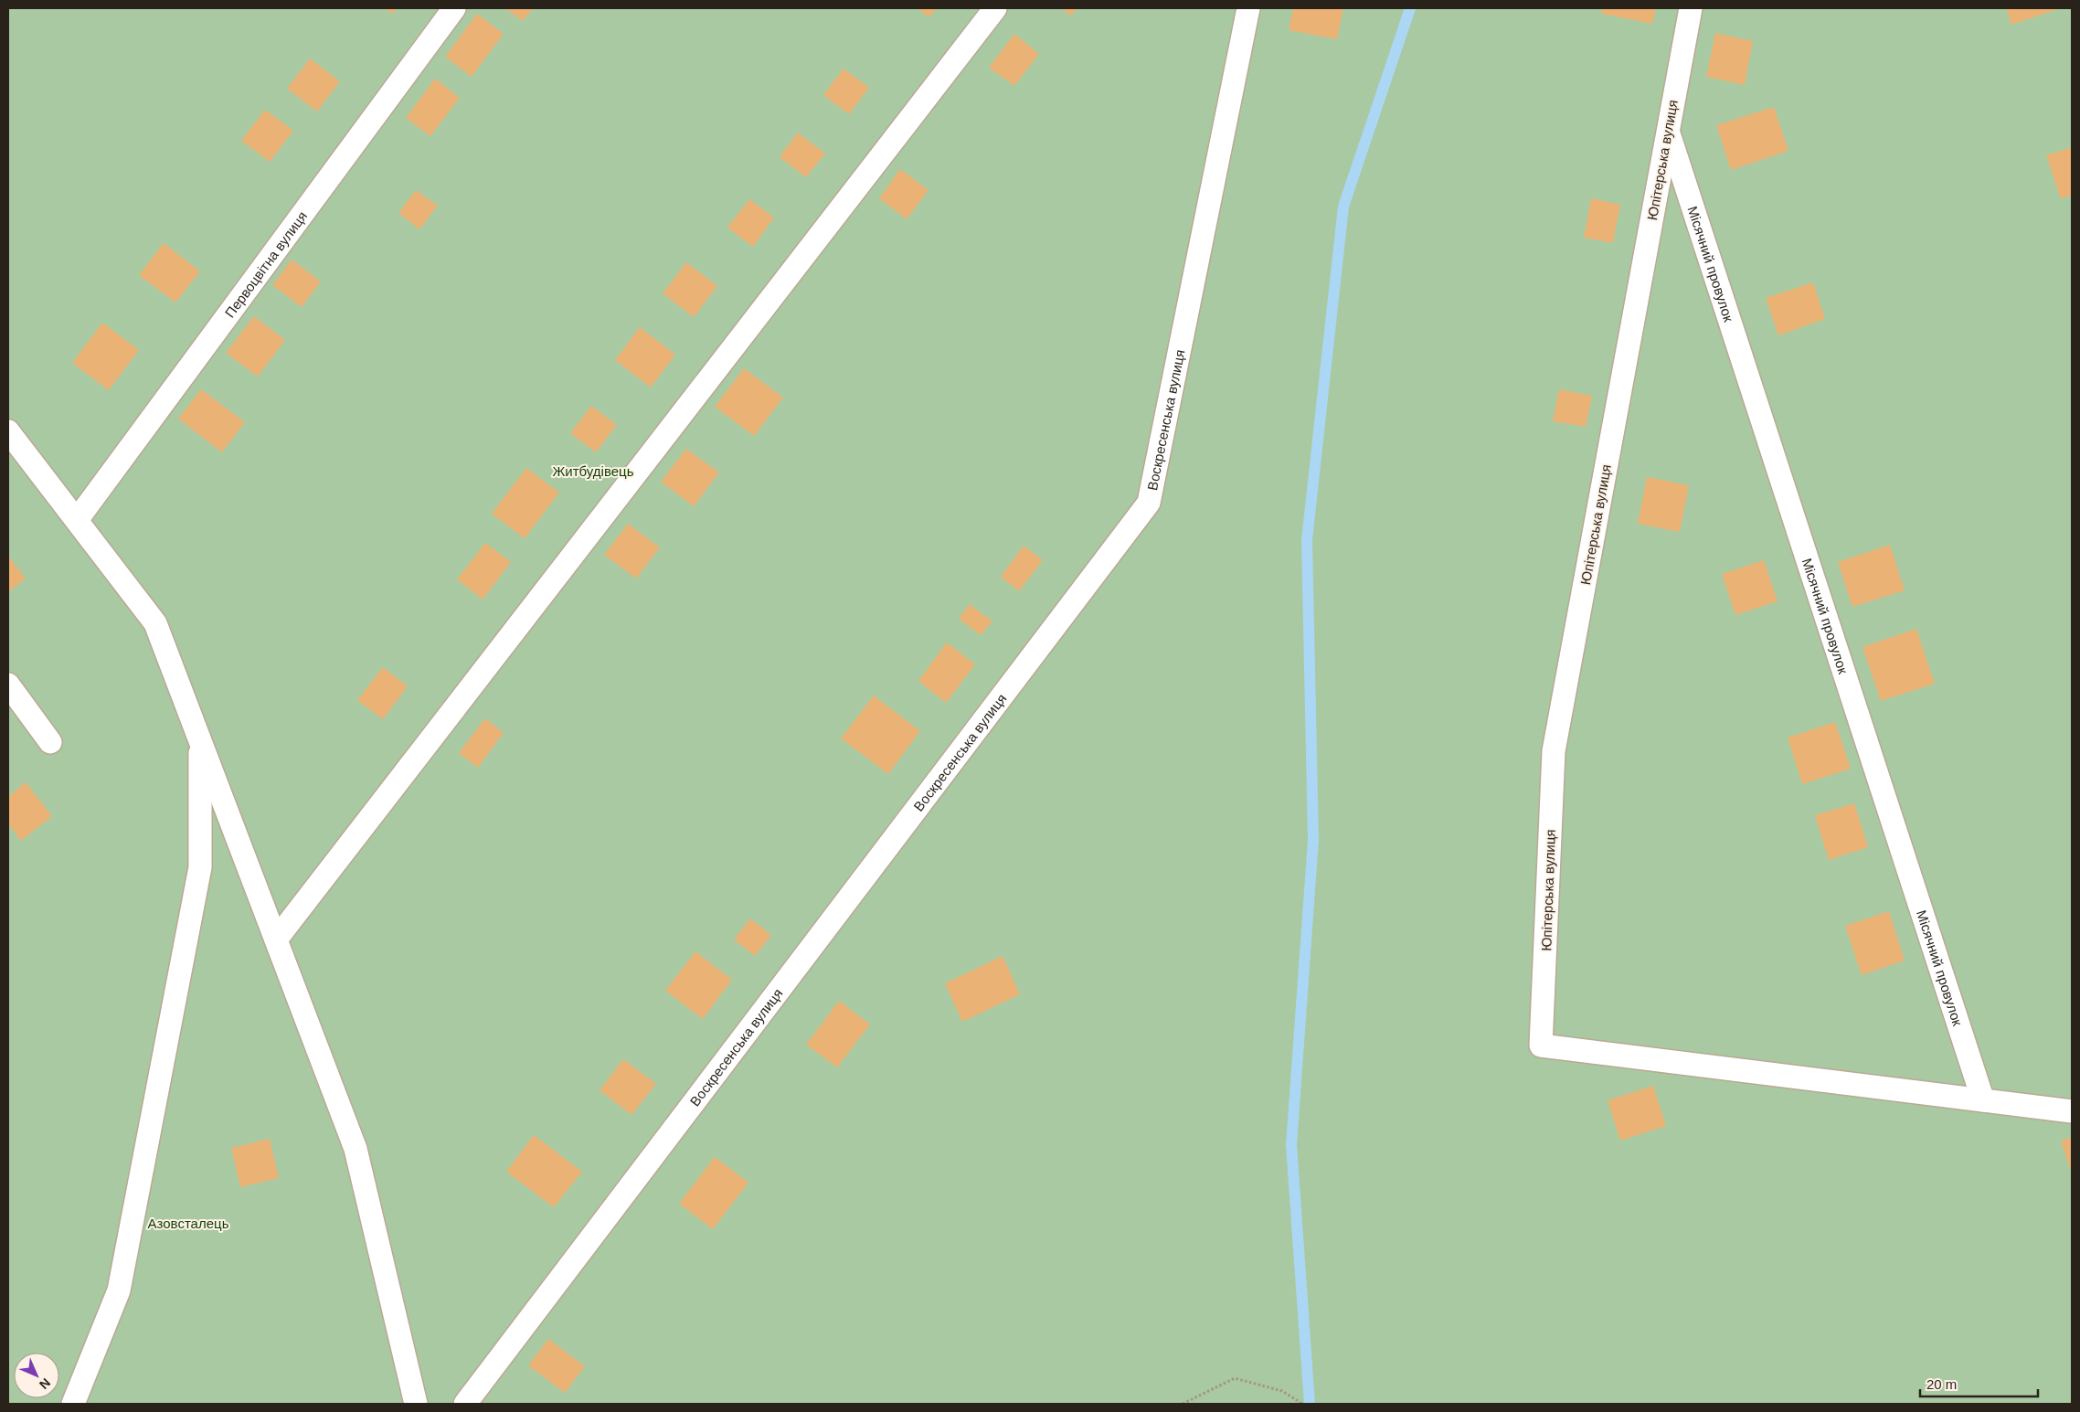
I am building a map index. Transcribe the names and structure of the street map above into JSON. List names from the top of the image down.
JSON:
{
  "streets": {
    "lane": [
      "Юпітерська вулиця",
      "Місячний провулок",
      "Первоцвітна вулиця",
      "Воскресенська вулиця"
    ]
  },
  "crossings": [
    ["Юпітерська вулиця", "Місячний провулок"]
  ],
  "parks": ["Житбудівець", "Азовсталець"],
  "scale_bar": "20 m",
  "north": "bottom right"
}
